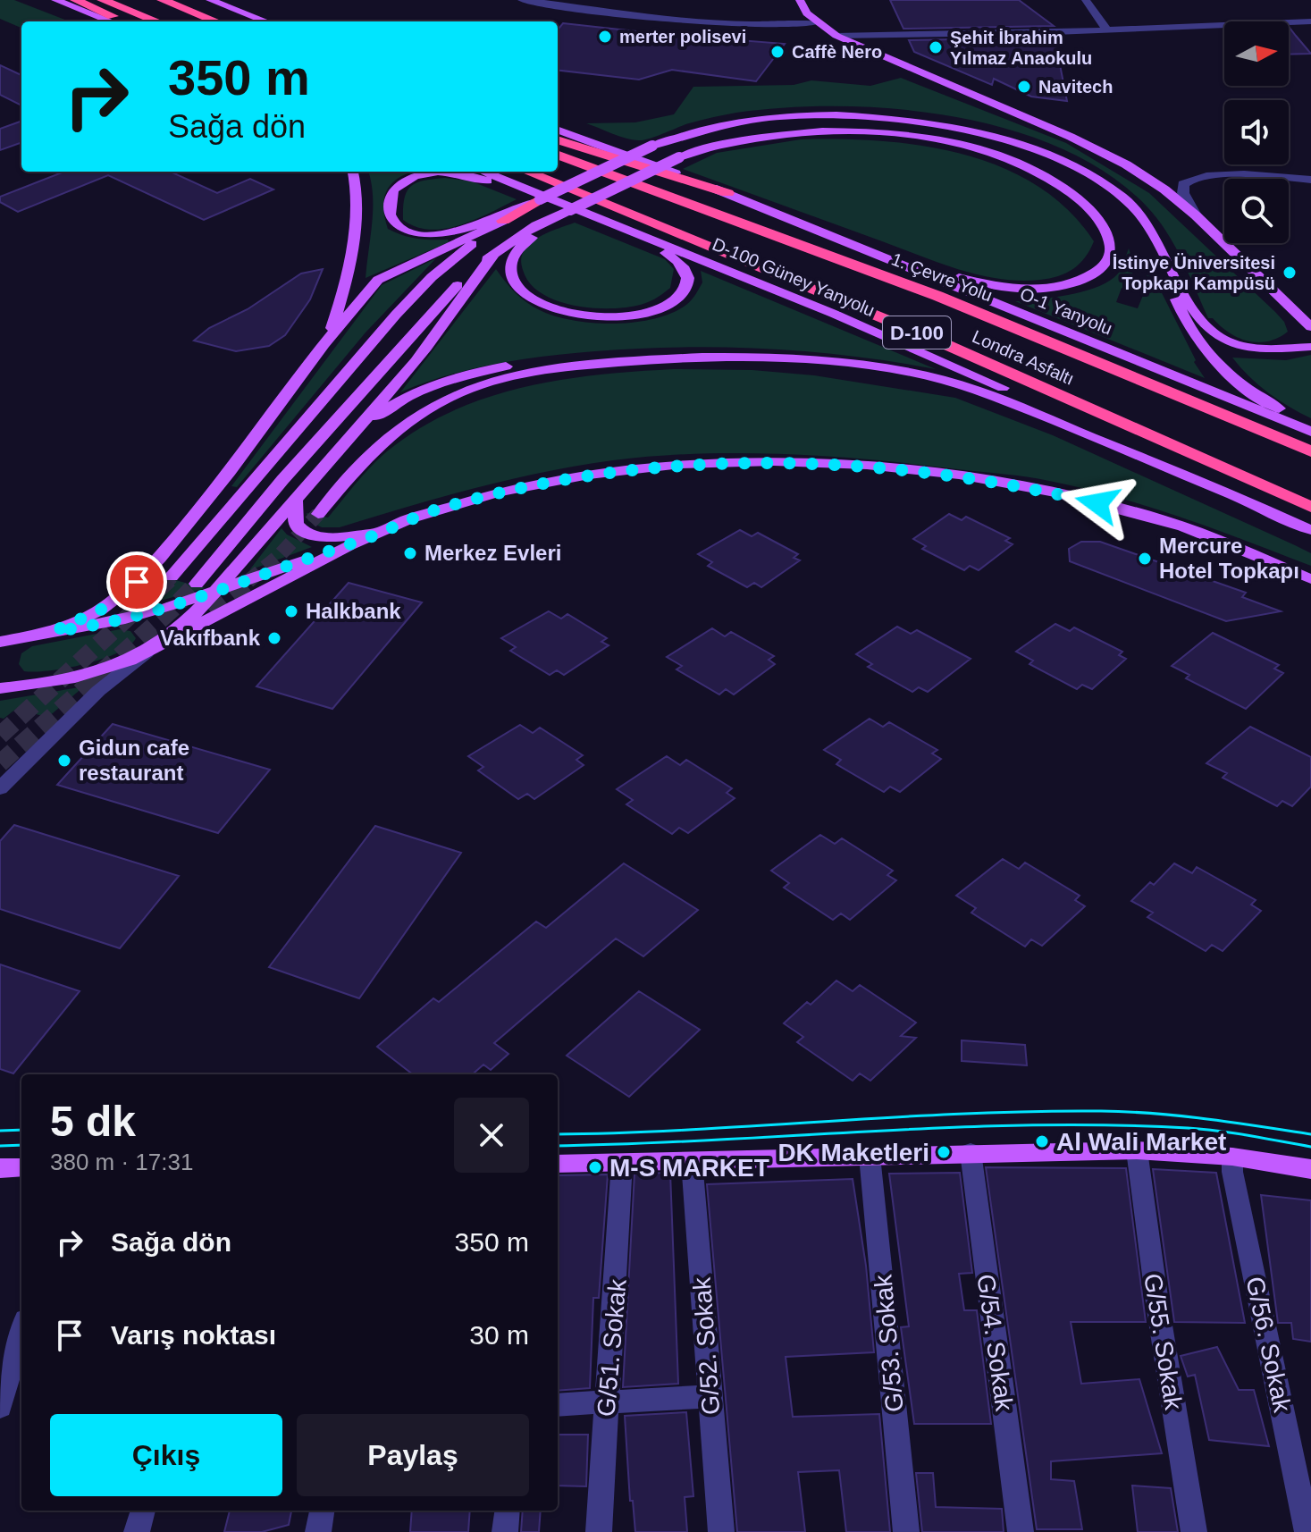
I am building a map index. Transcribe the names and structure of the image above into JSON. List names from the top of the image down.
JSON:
{
  "streets": {
    "highway": ["1. Çevre Yolu", "D-100", "Londra Asfaltı"],
    "main road": ["D-100 Güney Yanyolu", "O-1 Yanyolu"],
    "street": [
      "G/55. Sokak",
      "G/54. Sokak",
      "G/53. Sokak",
      "G/56. Sokak",
      "G/52. Sokak",
      "G/51. Sokak"
    ]
  },
  "places": [
    "merter polisevi",
    "Şehit İbrahim Yılmaz Anaokulu",
    "Caffè Nero",
    "Navitech",
    "İstinye Üniversitesi Topkapı Kampüsü",
    "Merkez Evleri",
    "Mercure Hotel Topkapı",
    "Halkbank",
    "Vakıfbank",
    "Gidun cafe restaurant",
    "Al Wali Market",
    "DK Maketleri",
    "M-S MARKET"
  ],
  "north": "right",
  "page": {
    "turn": ["350 m", "Sağa dön"],
    "heading": ["5 dk", "380 m · 17:31"],
    "list": [
      {
        "name": "Sağa dön",
        "value": "350 m"
      },
      {
        "name": "Varış noktası",
        "value": "30 m"
      }
    ],
    "buttons": ["Çıkış", "Paylaş"]
  }
}
